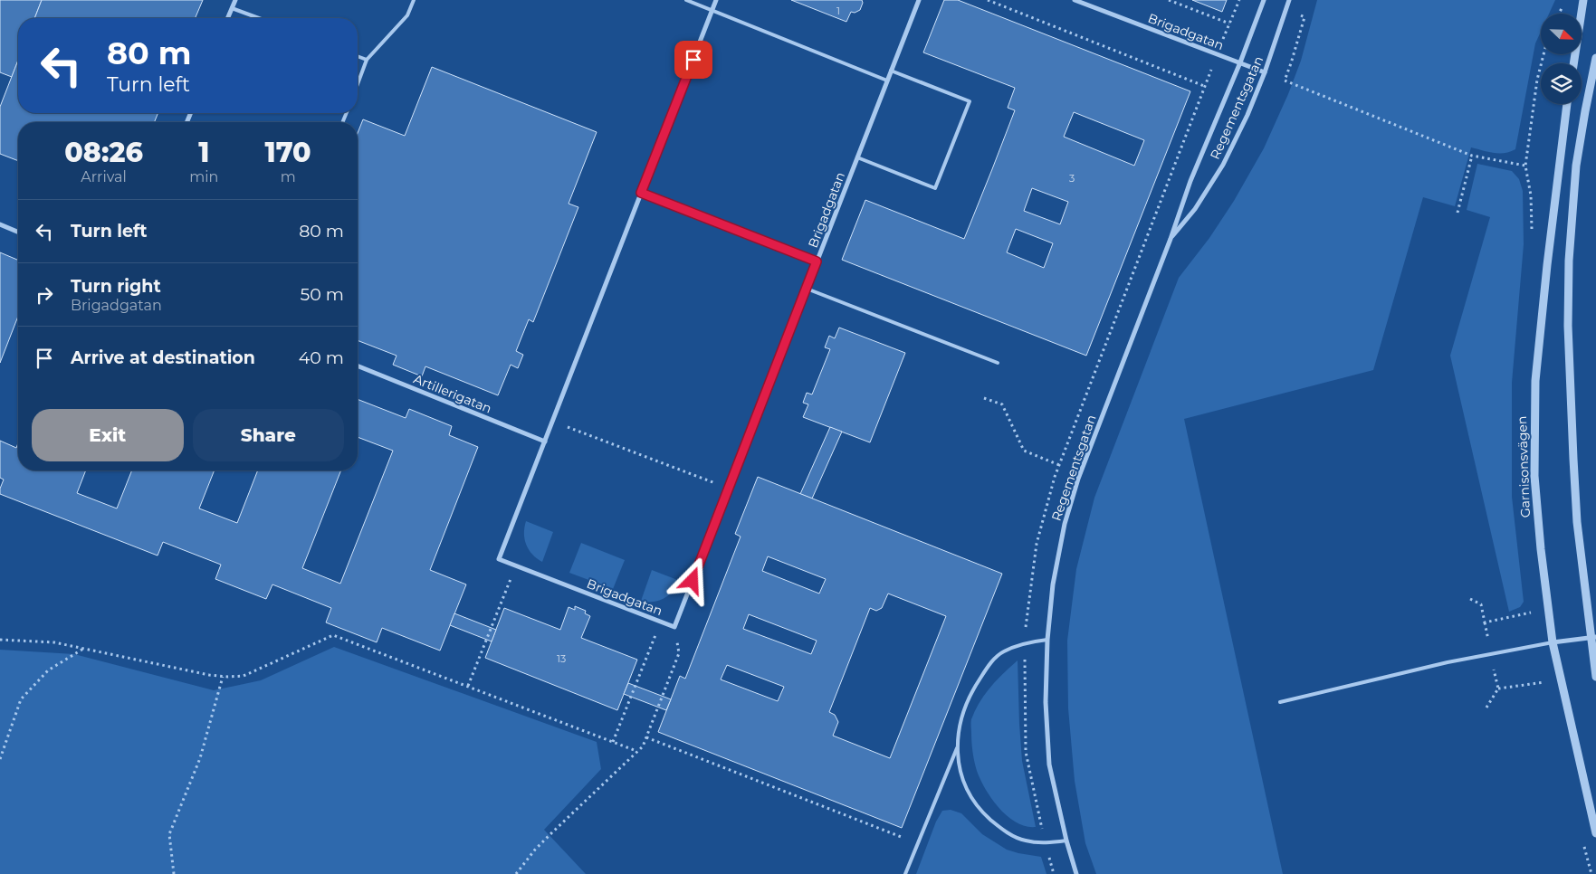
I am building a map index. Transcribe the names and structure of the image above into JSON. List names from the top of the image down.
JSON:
{
  "streets": {
    "street": [
      "Brigadgatan",
      "Regementsgatan",
      "Artillerigatan",
      "Garnisonsvägen"
    ]
  },
  "crossings": [
    ["Brigadgatan", "Regementsgatan"],
    ["Brigadgatan", "Artillerigatan"]
  ],
  "house_numbers": ["1", "3", "13"],
  "north": "bottom right",
  "page": {
    "turn": ["80 m", "Turn left"],
    "eta": [
      "08:26",
      "Arrival",
      "1",
      "min",
      "170",
      "m"
    ],
    "list": [
      {
        "name": "Turn left",
        "value": "80 m"
      },
      {
        "name": "Turn right",
        "note": "Brigadgatan",
        "value": "50 m"
      },
      {
        "name": "Arrive at destination",
        "value": "40 m"
      }
    ],
    "buttons": ["Exit", "Share"]
  }
}
